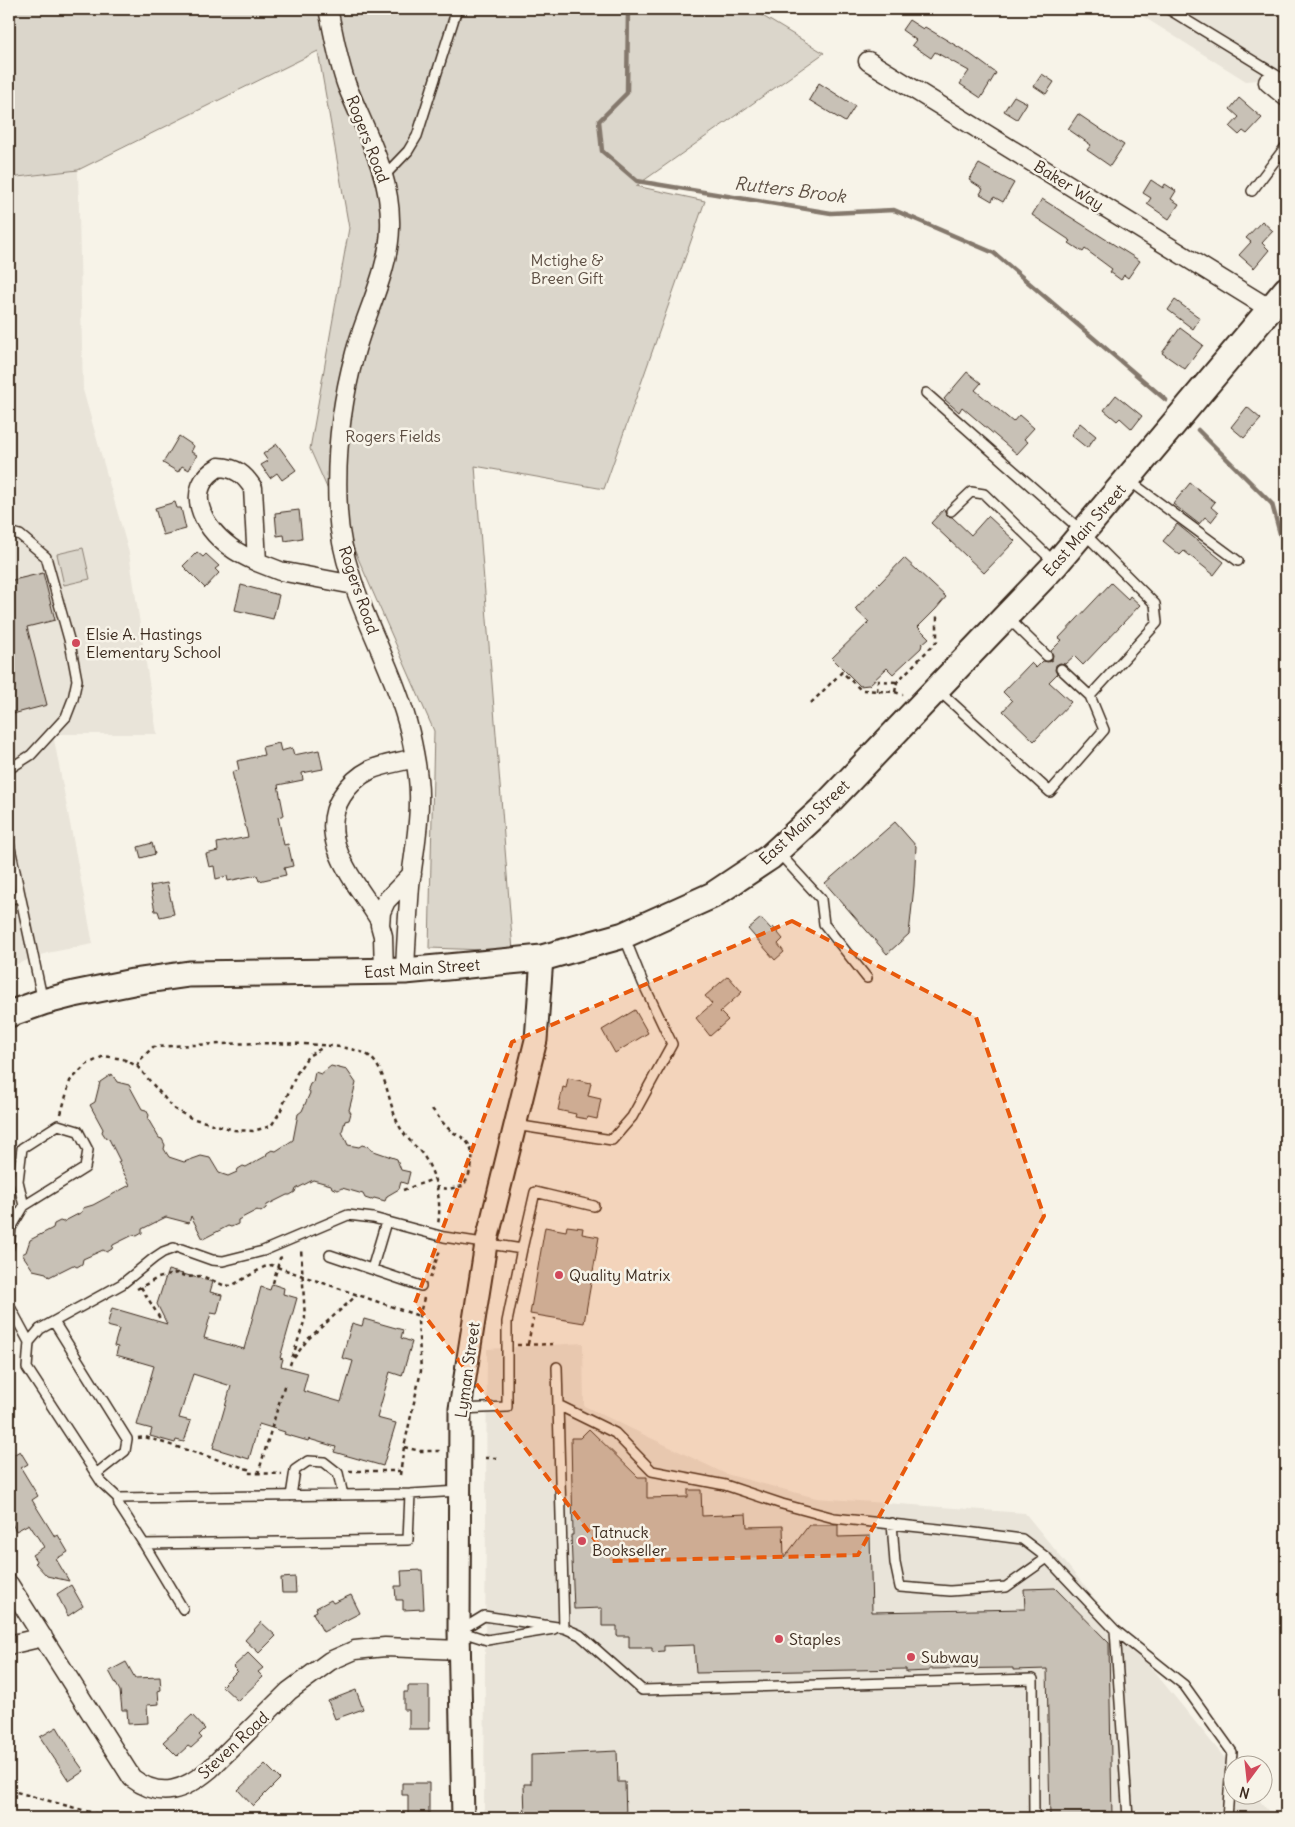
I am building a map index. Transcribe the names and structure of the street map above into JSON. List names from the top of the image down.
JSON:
{
  "streets": {
    "main road": ["East Main Street"],
    "street": [
      "Rogers Road",
      "Baker Way",
      "Lyman Street",
      "Steven Road"
    ]
  },
  "crossings": [
    ["Rogers Road", "East Main Street"],
    ["Baker Way", "East Main Street"],
    ["East Main Street", "Lyman Street"],
    ["Lyman Street", "Steven Road"]
  ],
  "water": ["Rutters Brook"],
  "parks": ["Mctighe & Breen Gift", "Rogers Fields"],
  "places": [
    "Elsie A. Hastings Elementary School",
    "Quality Matrix",
    "Tatnuck Bookseller",
    "Staples",
    "Subway"
  ],
  "north": "bottom"
}
